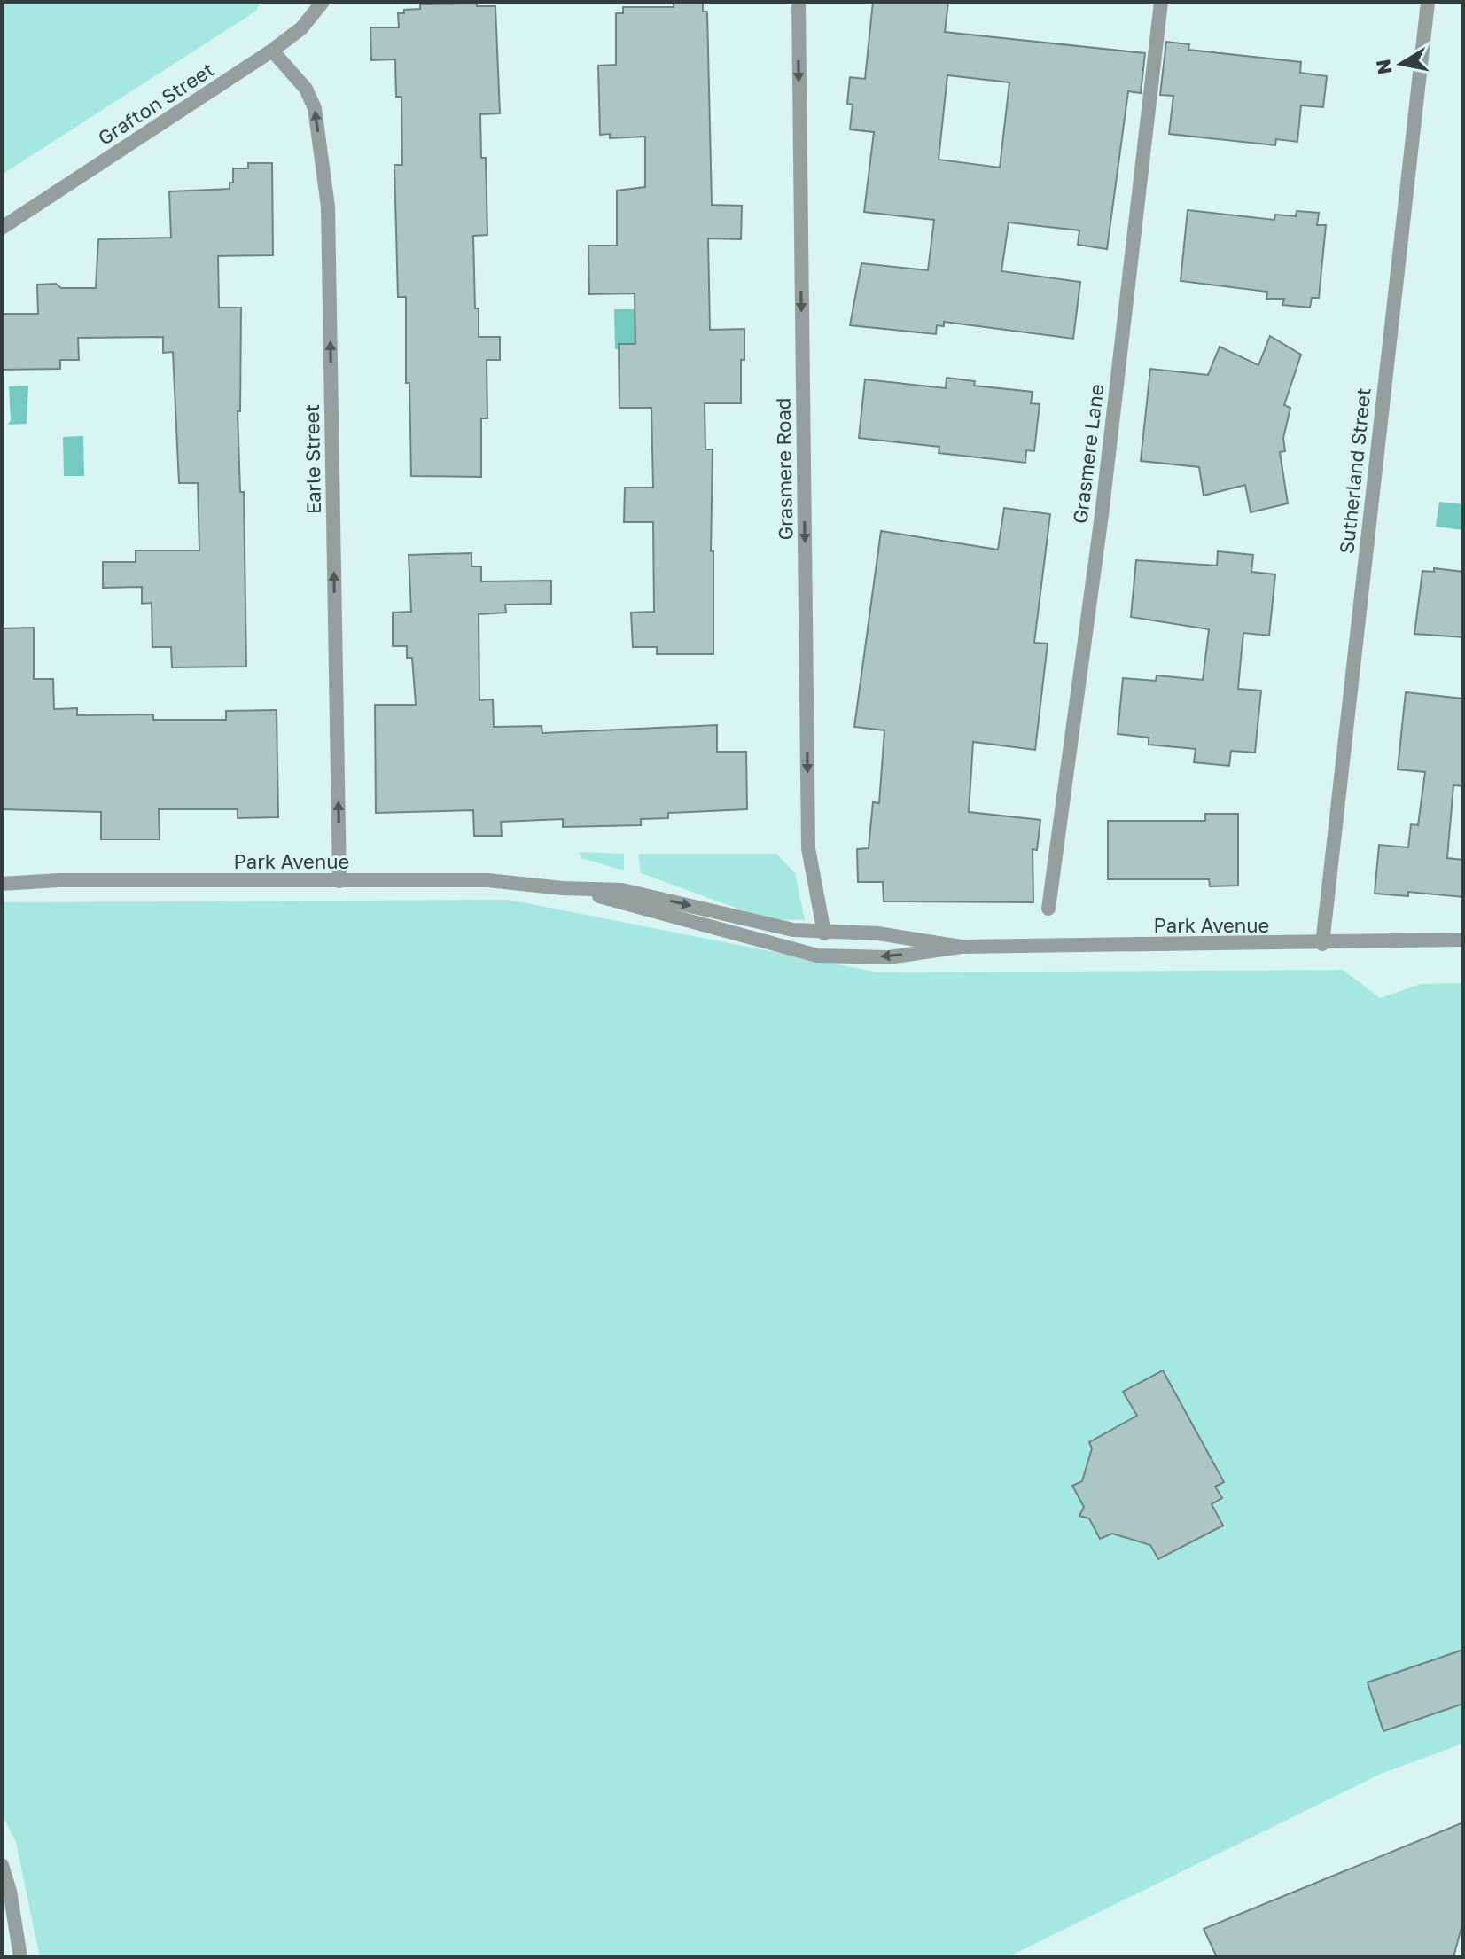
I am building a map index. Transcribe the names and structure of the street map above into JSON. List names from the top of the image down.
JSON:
{
  "streets": {
    "street": [
      "Grafton Street",
      "Grasmere Lane",
      "Earle Street",
      "Grasmere Road",
      "Sutherland Street",
      "Park Avenue"
    ]
  },
  "crossings": [
    ["Grafton Street", "Earle Street"],
    ["Earle Street", "Park Avenue"],
    ["Grasmere Road", "Park Avenue"],
    ["Sutherland Street", "Park Avenue"]
  ],
  "one_way": ["Earle Street", "Grasmere Road"],
  "north": "left"
}
